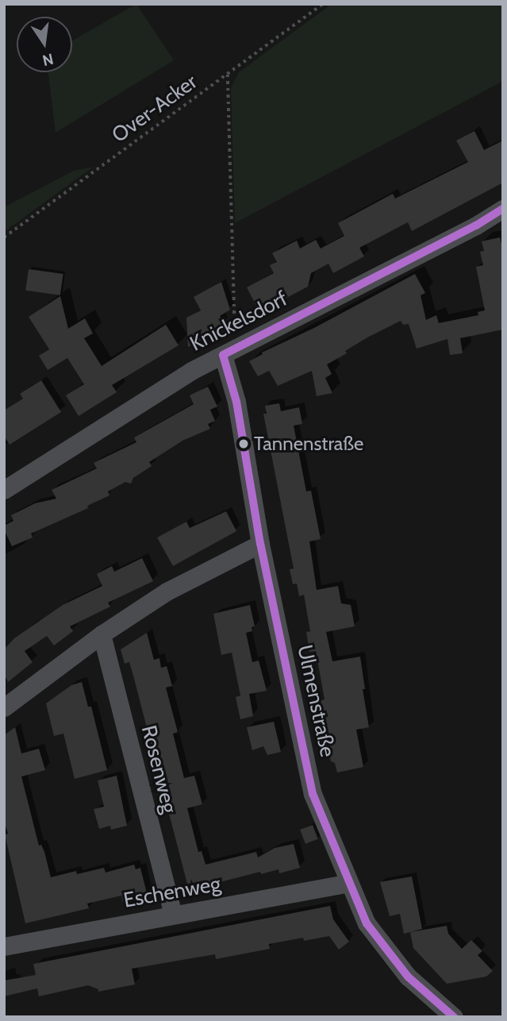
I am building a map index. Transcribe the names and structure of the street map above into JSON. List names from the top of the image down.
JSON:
{
  "streets": {
    "street": [
      "Knickelsdorf",
      "Ulmenstraße",
      "Rosenweg",
      "Eschenweg"
    ],
    "path": ["Over-Acker"]
  },
  "crossings": [
    ["Knickelsdorf", "Ulmenstraße"],
    ["Ulmenstraße", "Eschenweg"],
    ["Rosenweg", "Eschenweg"]
  ],
  "places": ["Tannenstraße"],
  "north": "bottom"
}
